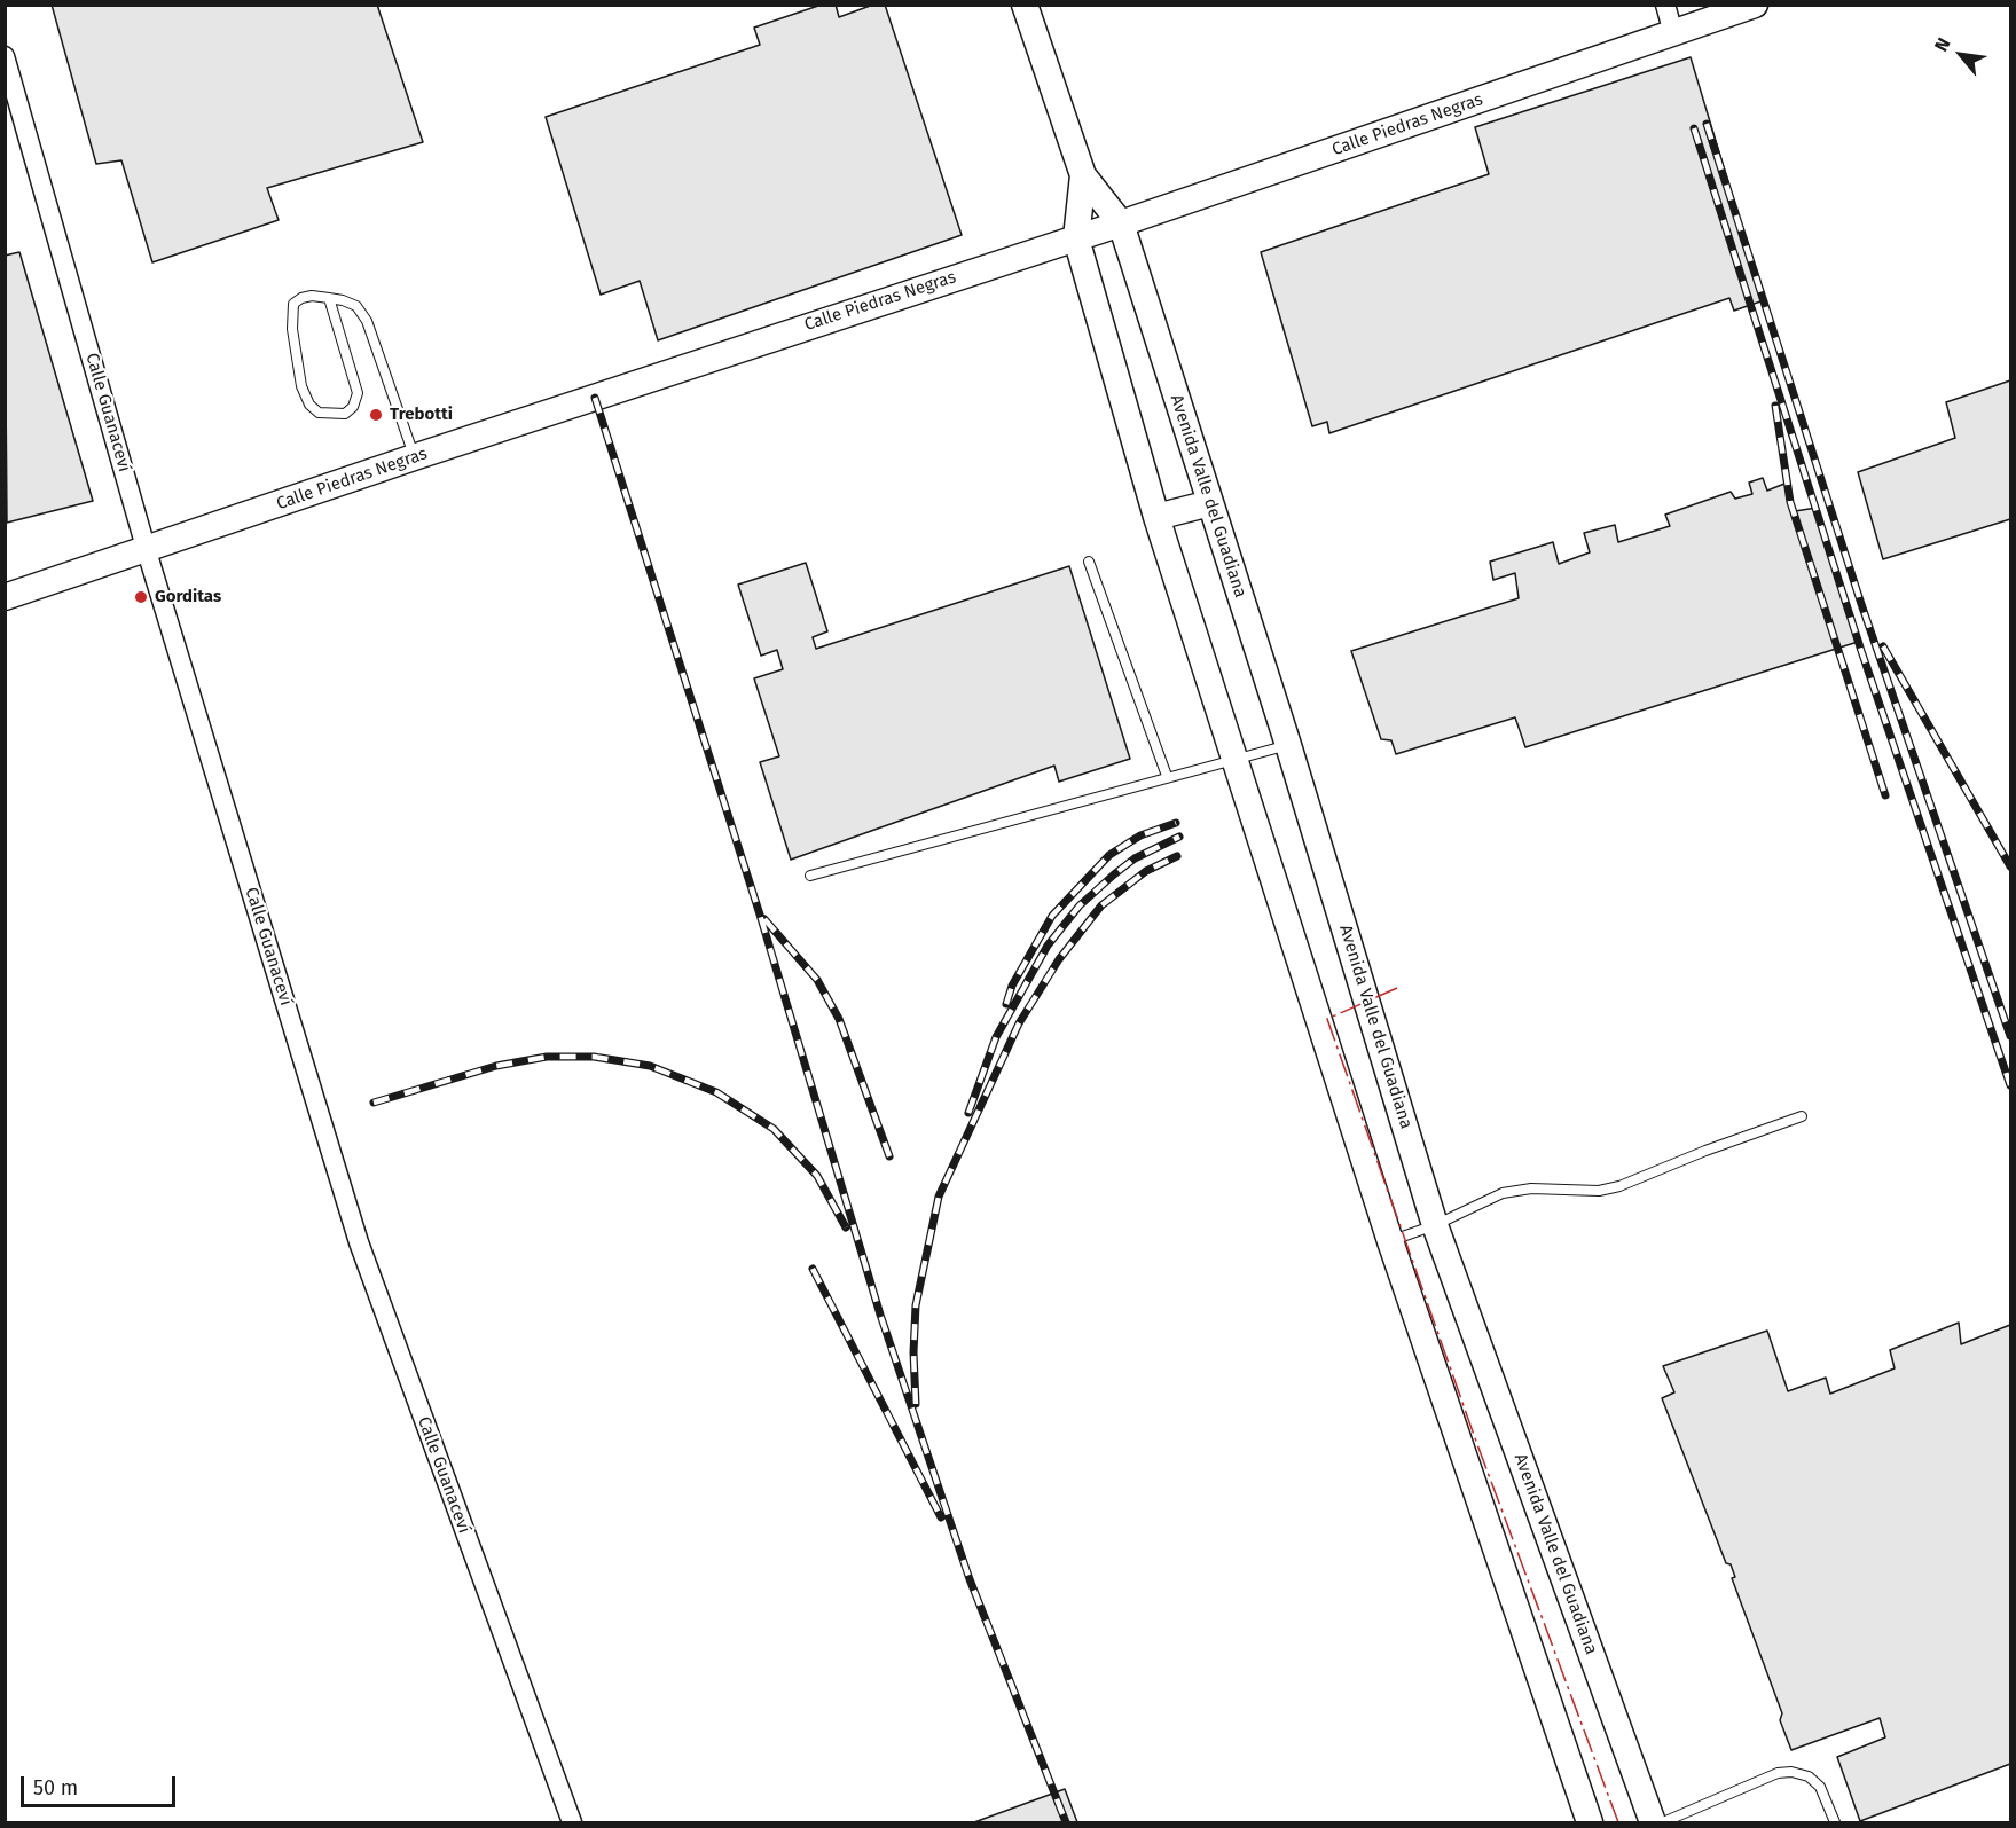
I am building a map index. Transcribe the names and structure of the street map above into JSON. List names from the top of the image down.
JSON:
{
  "streets": {
    "main road": ["Calle Piedras Negras", "Avenida Valle del Guadiana"],
    "street": ["Calle Guanaceví"]
  },
  "crossings": [
    ["Calle Piedras Negras", "Calle Guanaceví"],
    ["Calle Piedras Negras", "Avenida Valle del Guadiana"]
  ],
  "places": ["Trebotti", "Gorditas"],
  "scale_bar": "50 m",
  "north": "top left"
}
